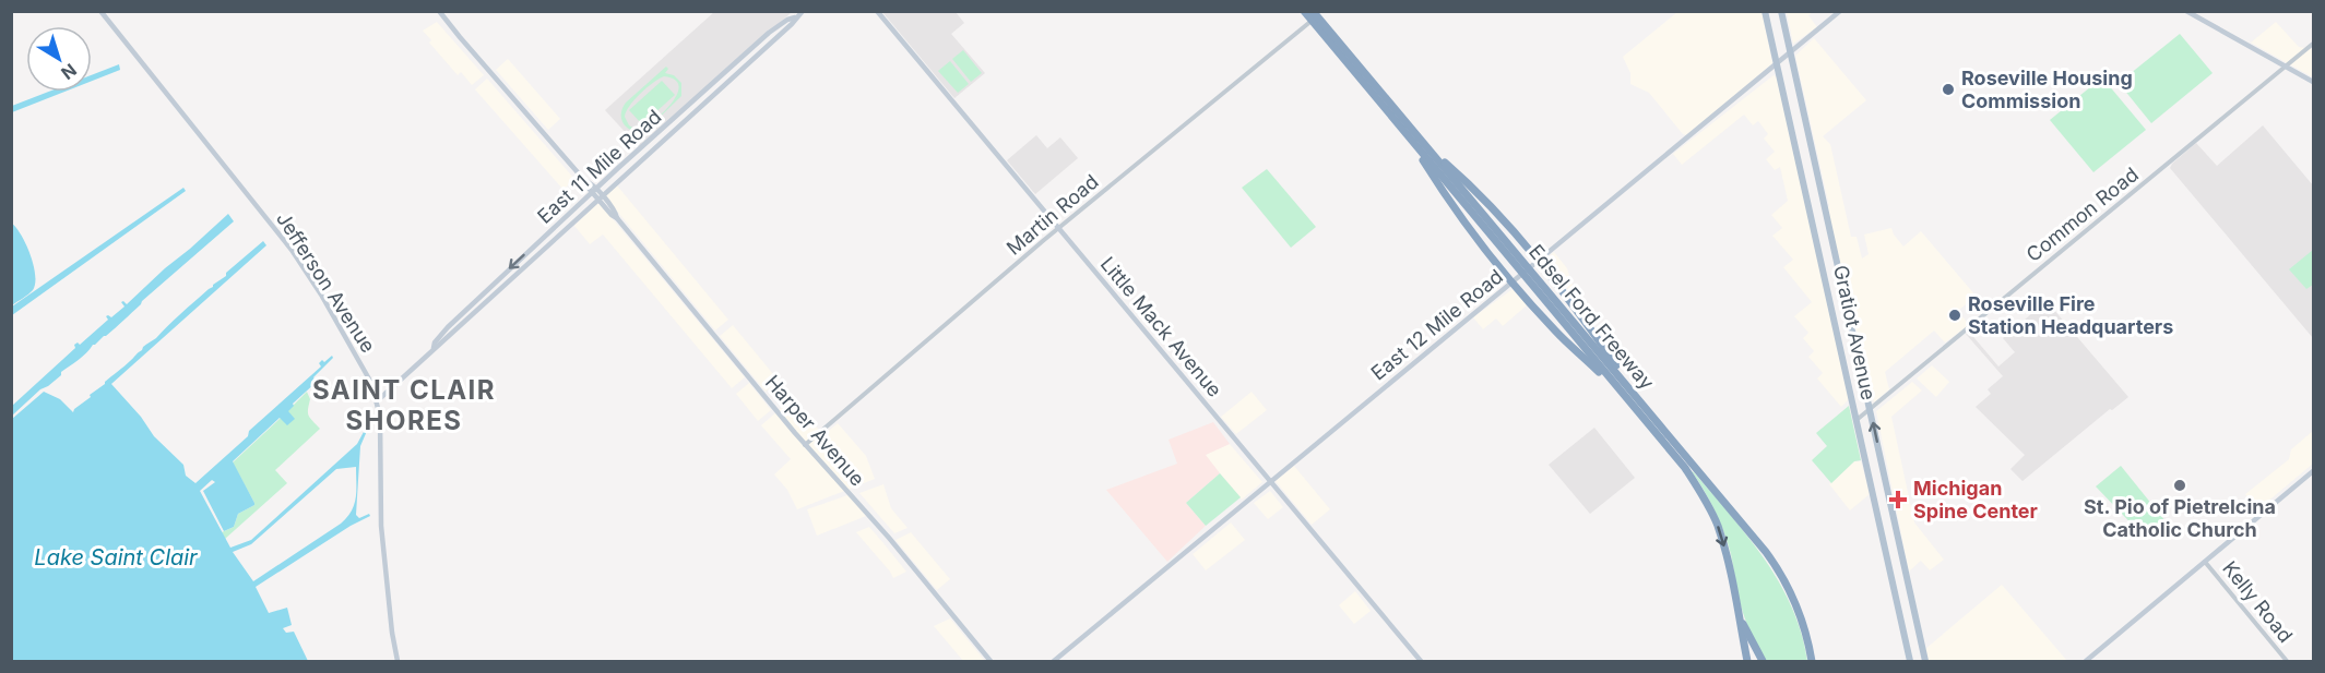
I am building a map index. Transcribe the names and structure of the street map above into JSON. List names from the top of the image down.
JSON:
{
  "streets": {
    "highway": ["Edsel Ford Freeway"],
    "main road": [
      "East 11 Mile Road",
      "Jefferson Avenue",
      "East 12 Mile Road",
      "Little Mack Avenue",
      "Gratiot Avenue",
      "Harper Avenue"
    ],
    "street": ["Martin Road", "Common Road", "Kelly Road"]
  },
  "crossings": [
    ["East 11 Mile Road", "Jefferson Avenue"],
    ["East 11 Mile Road", "Harper Avenue"],
    ["Martin Road", "Little Mack Avenue"],
    ["Martin Road", "Harper Avenue"],
    ["Common Road", "Gratiot Avenue"],
    ["East 12 Mile Road", "Little Mack Avenue"],
    ["East 12 Mile Road", "Gratiot Avenue"]
  ],
  "districts": ["SAINT CLAIR SHORES"],
  "water": ["Lake Saint Clair"],
  "places": {
    "other": ["Roseville Housing Commission", "Roseville Fire Station Headquarters", "St. Pio of Pietrelcina Catholic Church"],
    "health": ["Michigan Spine Center"]
  },
  "north": "bottom right"
}
